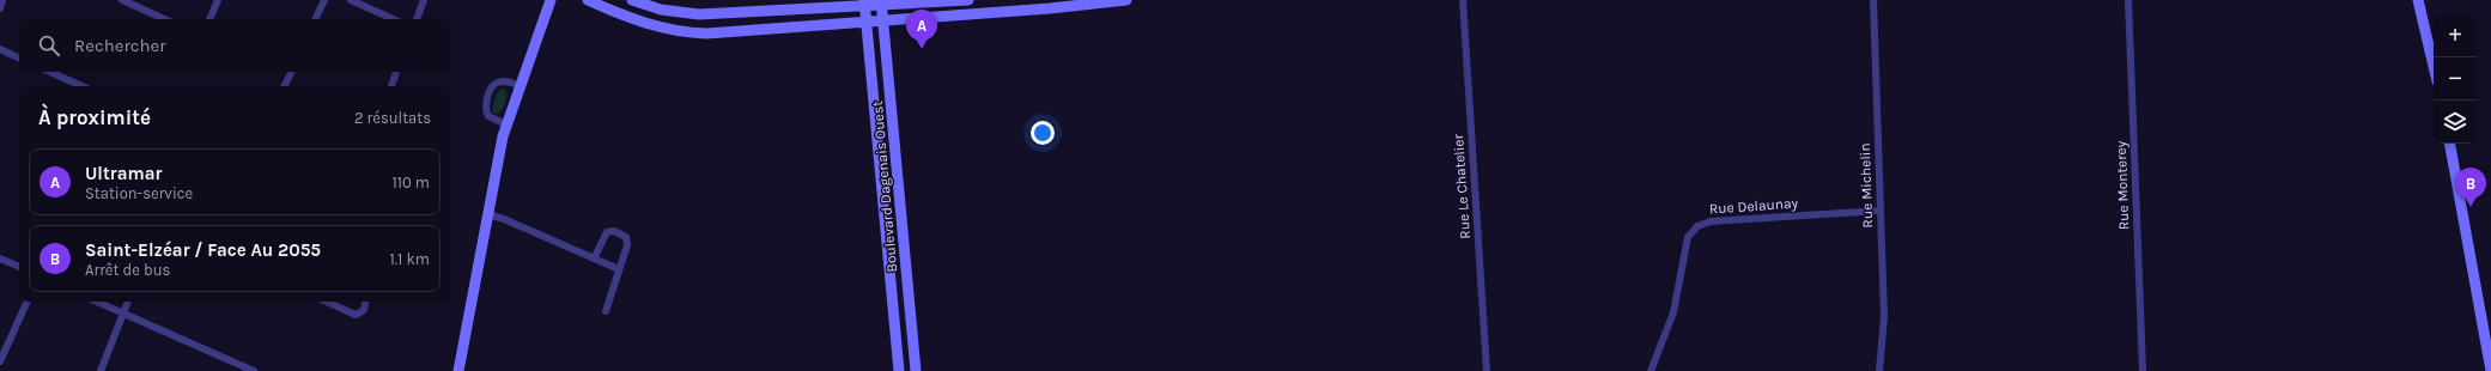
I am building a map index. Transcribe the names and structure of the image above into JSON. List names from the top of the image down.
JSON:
{
  "streets": {
    "street": [
      "Rue Michelin",
      "Rue Monterey",
      "Boulevard Dagenais Ouest",
      "Rue Le Chatelier",
      "Rue Delaunay"
    ]
  },
  "crossings": [
    ["Rue Michelin", "Rue Delaunay"]
  ],
  "page": {
    "pins": ["A", "B"],
    "map_buttons": ["+", "−"],
    "search": "Rechercher",
    "heading": ["À proximité", "2 résultats"],
    "list": [
      {
        "mark": "A",
        "name": "Ultramar",
        "note": "Station-service",
        "value": "110 m"
      },
      {
        "mark": "B",
        "name": "Saint-Elzéar / Face Au 2055",
        "note": "Arrêt de bus",
        "value": "1.1 km"
      }
    ]
  }
}
